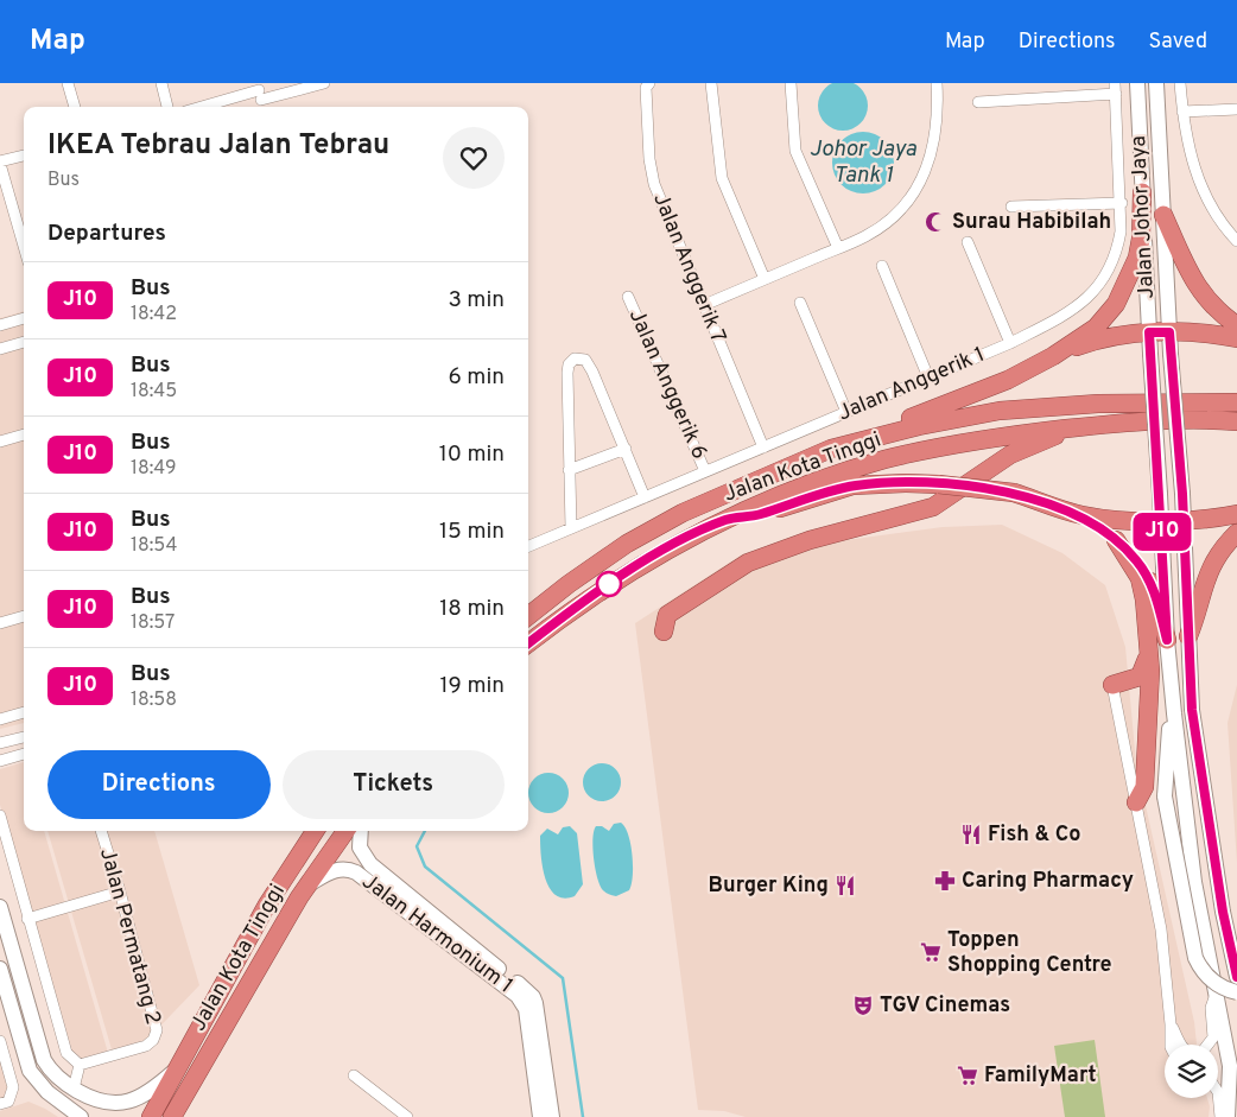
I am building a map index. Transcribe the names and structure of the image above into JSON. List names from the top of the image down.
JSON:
{
  "streets": {
    "highway": ["Jalan Kota Tinggi"],
    "main road": ["Jalan Johor Jaya", "Jalan Harmonium 1"],
    "street": [
      "Jalan Anggerik 7",
      "Jalan Anggerik 6",
      "Jalan Anggerik 1",
      "Jalan Permatang 2"
    ]
  },
  "crossings": [
    ["Jalan Anggerik 7", "Jalan Anggerik 1"],
    ["Jalan Anggerik 6", "Jalan Anggerik 1"],
    ["Jalan Kota Tinggi", "Jalan Harmonium 1"]
  ],
  "water": ["Johor Jaya Tank 1"],
  "places": {
    "mosque": ["Surau Habibilah"],
    "restaurant": ["Fish & Co", "Burger King"],
    "pharmacy": ["Caring Pharmacy"],
    "supermarket": ["Toppen Shopping Centre", "FamilyMart"],
    "theatre": ["TGV Cinemas"]
  },
  "lines": ["bus line J10"],
  "page": {
    "header": "Map",
    "nav": ["Map", "Directions", "Saved"],
    "on_map": "J10",
    "heading": [
      ["IKEA Tebrau Jalan Tebrau", "Bus"],
      "Departures"
    ],
    "list": [
      {
        "mark": "J10",
        "name": "Bus",
        "note": "18:42",
        "value": "3 min"
      },
      {
        "mark": "J10",
        "name": "Bus",
        "note": "18:45",
        "value": "6 min"
      },
      {
        "mark": "J10",
        "name": "Bus",
        "note": "18:49",
        "value": "10 min"
      },
      {
        "mark": "J10",
        "name": "Bus",
        "note": "18:54",
        "value": "15 min"
      },
      {
        "mark": "J10",
        "name": "Bus",
        "note": "18:57",
        "value": "18 min"
      },
      {
        "mark": "J10",
        "name": "Bus",
        "note": "18:58",
        "value": "19 min"
      }
    ],
    "buttons": ["Directions", "Tickets"]
  }
}
